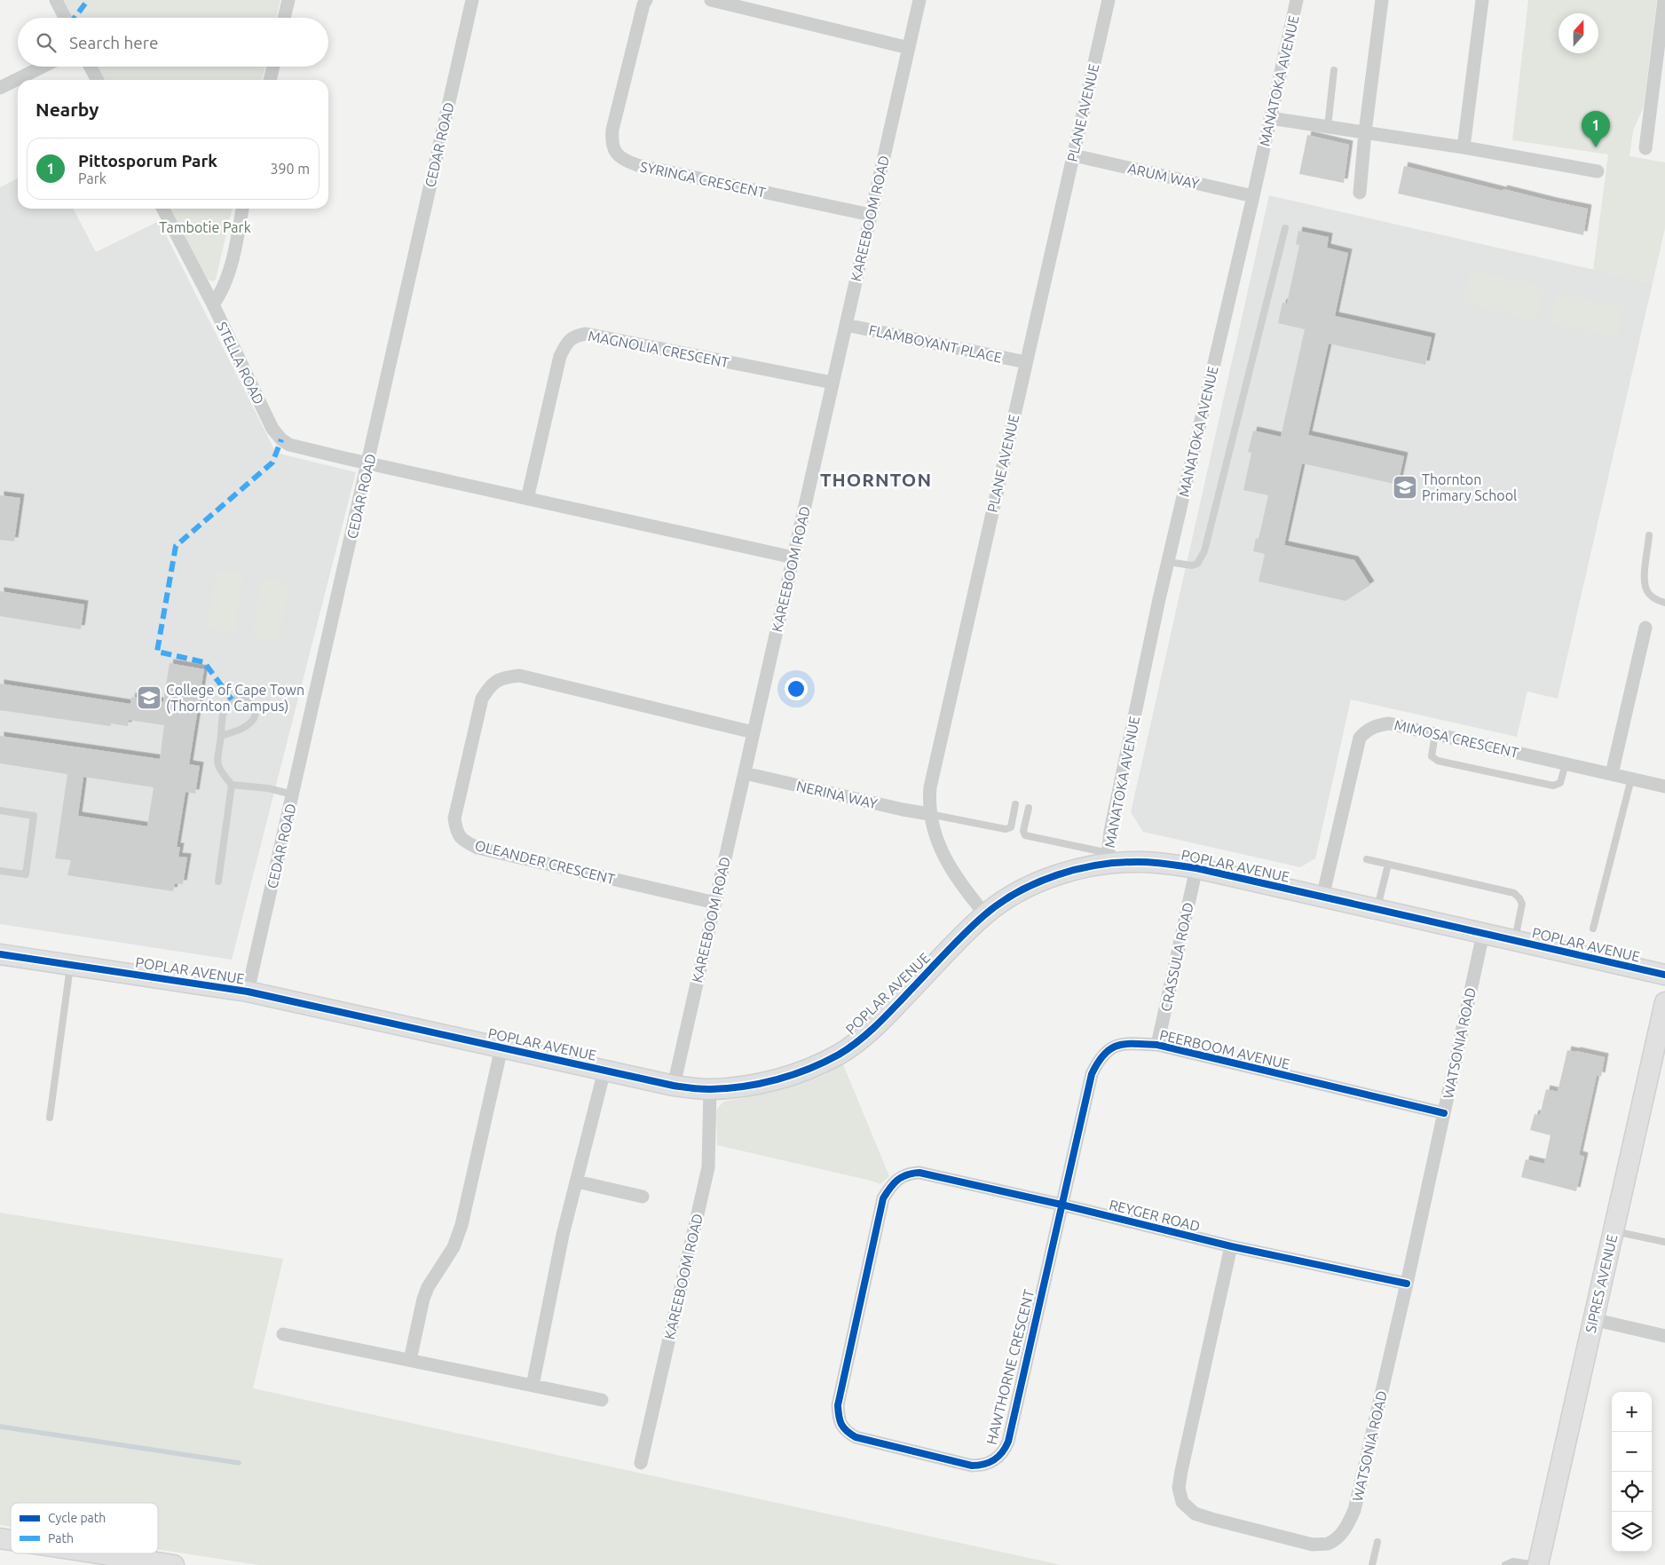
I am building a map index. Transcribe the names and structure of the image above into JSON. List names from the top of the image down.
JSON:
{
  "streets": {
    "street": [
      "MANATOKA AVENUE",
      "PLANE AVENUE",
      "CEDAR ROAD",
      "ARUM WAY",
      "SYRINGA CRESCENT",
      "KAREEBOOM ROAD",
      "FLAMBOYANT PLACE",
      "MAGNOLIA CRESCENT",
      "STELLA ROAD",
      "MIMOSA CRESCENT",
      "NERINA WAY",
      "OLEANDER CRESCENT",
      "POPLAR AVENUE",
      "CRASSULA ROAD",
      "WATSONIA ROAD",
      "PEERBOOM AVENUE",
      "REYGER ROAD",
      "SIPRES AVENUE",
      "HAWTHORNE CRESCENT"
    ]
  },
  "crossings": [
    ["MANATOKA AVENUE", "ARUM WAY"],
    ["MANATOKA AVENUE", "POPLAR AVENUE"],
    ["PLANE AVENUE", "ARUM WAY"],
    ["PLANE AVENUE", "FLAMBOYANT PLACE"],
    ["PLANE AVENUE", "NERINA WAY"],
    ["PLANE AVENUE", "POPLAR AVENUE"],
    ["CEDAR ROAD", "STELLA ROAD"],
    ["CEDAR ROAD", "POPLAR AVENUE"],
    ["SYRINGA CRESCENT", "KAREEBOOM ROAD"],
    ["KAREEBOOM ROAD", "FLAMBOYANT PLACE"],
    ["KAREEBOOM ROAD", "MAGNOLIA CRESCENT"],
    ["KAREEBOOM ROAD", "NERINA WAY"],
    ["KAREEBOOM ROAD", "OLEANDER CRESCENT"],
    ["KAREEBOOM ROAD", "POPLAR AVENUE"],
    ["MIMOSA CRESCENT", "POPLAR AVENUE"],
    ["POPLAR AVENUE", "CRASSULA ROAD"],
    ["POPLAR AVENUE", "WATSONIA ROAD"],
    ["CRASSULA ROAD", "PEERBOOM AVENUE"],
    ["WATSONIA ROAD", "PEERBOOM AVENUE"],
    ["WATSONIA ROAD", "REYGER ROAD"],
    ["PEERBOOM AVENUE", "REYGER ROAD"],
    ["PEERBOOM AVENUE", "HAWTHORNE CRESCENT"],
    ["REYGER ROAD", "HAWTHORNE CRESCENT"]
  ],
  "districts": ["THORNTON"],
  "parks": ["Tambotie Park"],
  "places": {
    "school or university": ["Thornton Primary School", "College of Cape Town (Thornton Campus)"]
  },
  "legend": ["Cycle path", "Path"],
  "north": "top",
  "page": {
    "search": "Search here",
    "heading": "Nearby",
    "pins": "1",
    "list": [
      {
        "mark": "1",
        "name": "Pittosporum Park",
        "note": "Park",
        "value": "390 m"
      }
    ],
    "map_buttons": ["+", "−"]
  }
}
